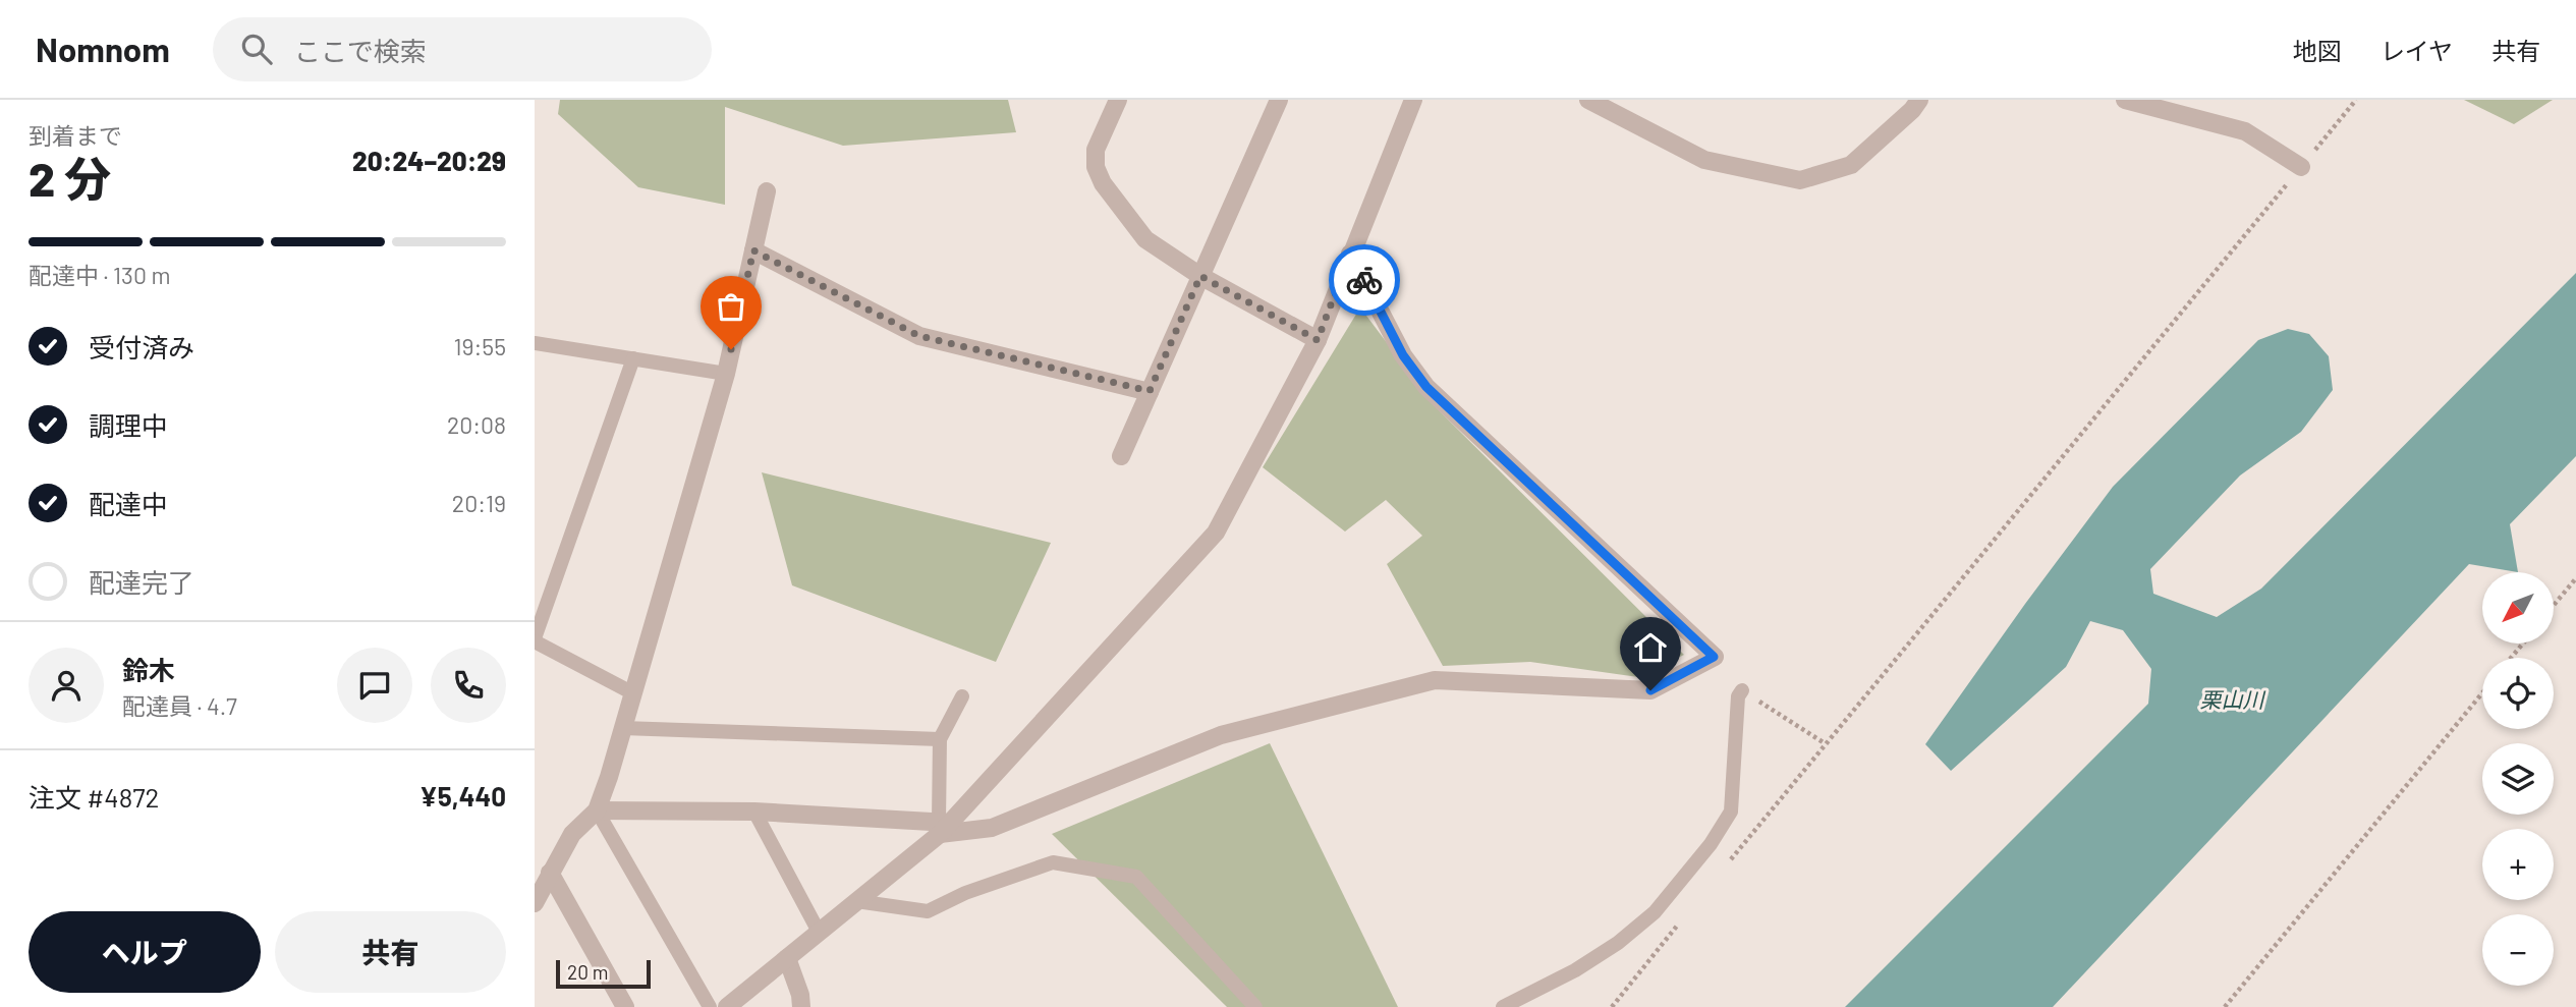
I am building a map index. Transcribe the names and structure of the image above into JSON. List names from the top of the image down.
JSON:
{
  "water": ["栗山川"],
  "scale_bar": "20 m",
  "north": "bottom left",
  "page": {
    "header": "Nomnom",
    "search": "ここで検索",
    "nav": ["地図", "レイヤ", "共有"],
    "heading": ["2 分", "到着まで", "20:24–20:29"],
    "panel": [
      "鈴木",
      "配達員 · 4.7",
      "注文 #4872",
      "¥5,440"
    ],
    "bar": "配達中 · 130 m",
    "list": [
      ["受付済み", "19:55"],
      ["調理中", "20:08"],
      ["配達中", "20:19"],
      "配達完了"
    ],
    "map_buttons": ["+", "−"],
    "buttons": ["ヘルプ", "共有"],
    "scale": "20 m"
  }
}
